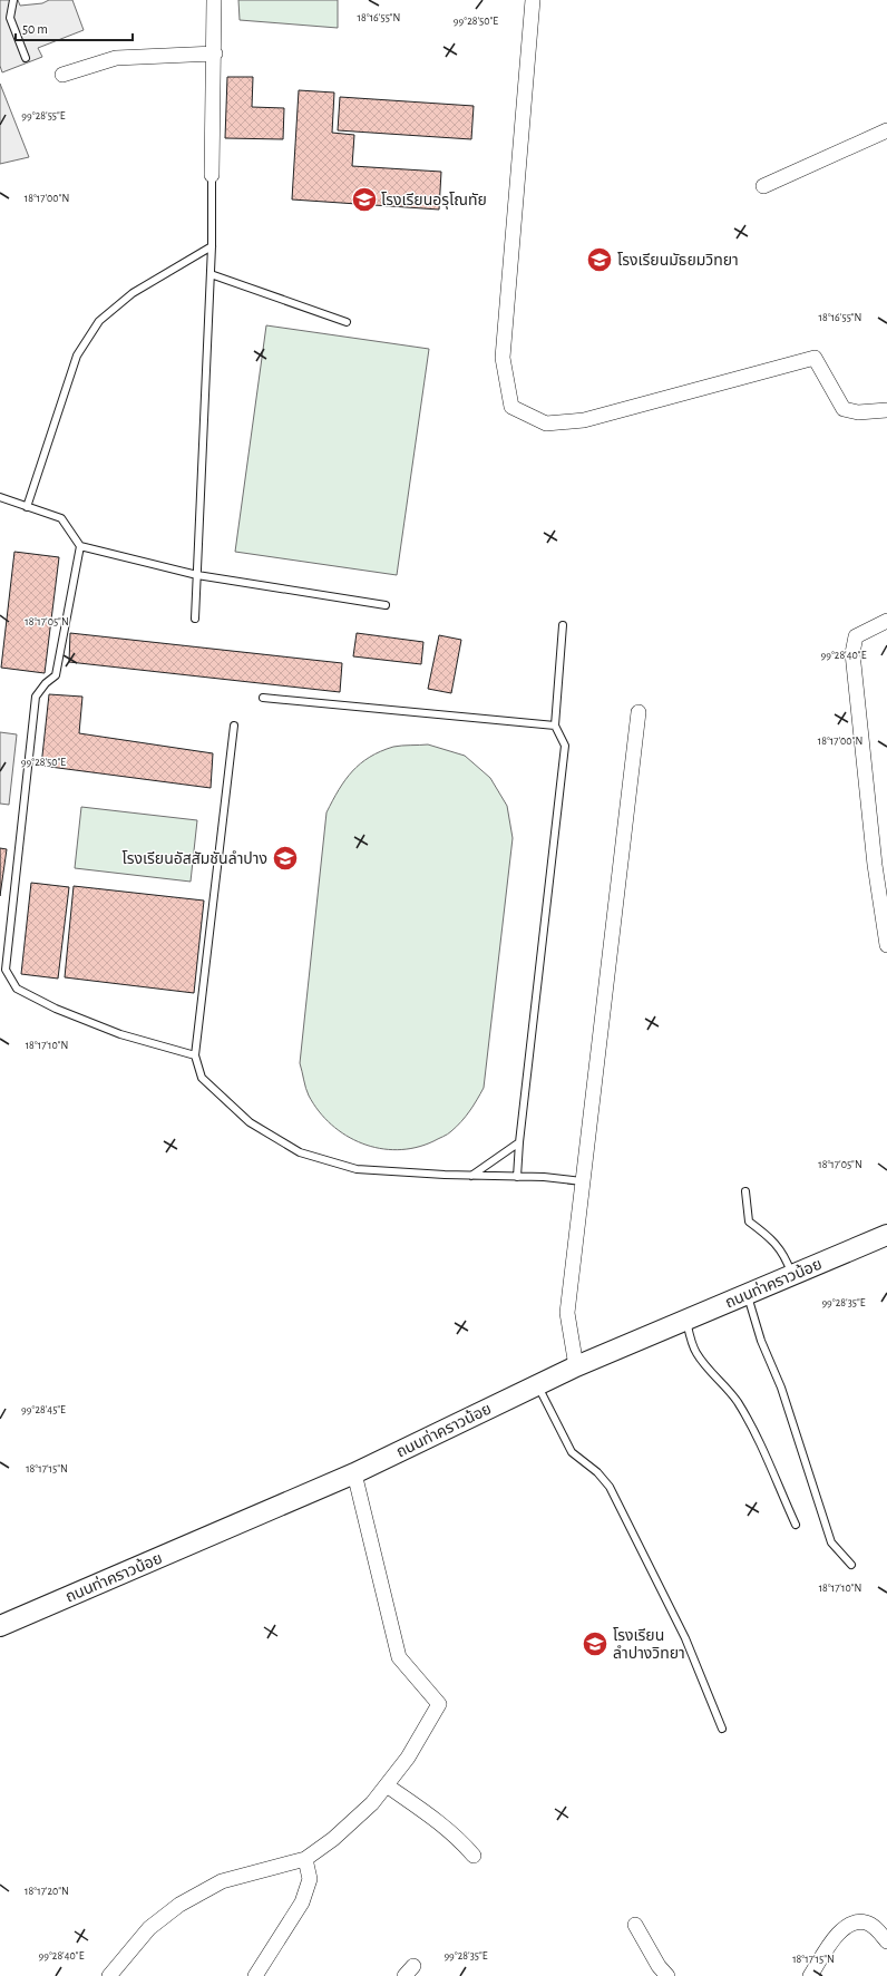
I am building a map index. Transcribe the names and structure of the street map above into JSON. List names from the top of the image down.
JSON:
{
  "streets": {
    "street": ["ถนนท่าคราวน้อย"]
  },
  "places": {
    "school or university": [
      "โรงเรียนอรุโณทัย",
      "โรงเรียนมัธยมวิทยา",
      "โรงเรียนอัสสัมชันลำปาง",
      "โรงเรียน ลำปางวิทยา"
    ]
  },
  "scale_bar": "50 m",
  "coordinates": [
    "18°16'55\"N",
    "99°28'50\"E",
    "99°28'55\"E",
    "18°17'00\"N",
    "18°17'05\"N",
    "99°28'40\"E",
    "18°17'10\"N",
    "99°28'35\"E",
    "99°28'45\"E",
    "18°17'15\"N",
    "18°17'20\"N"
  ]
}
